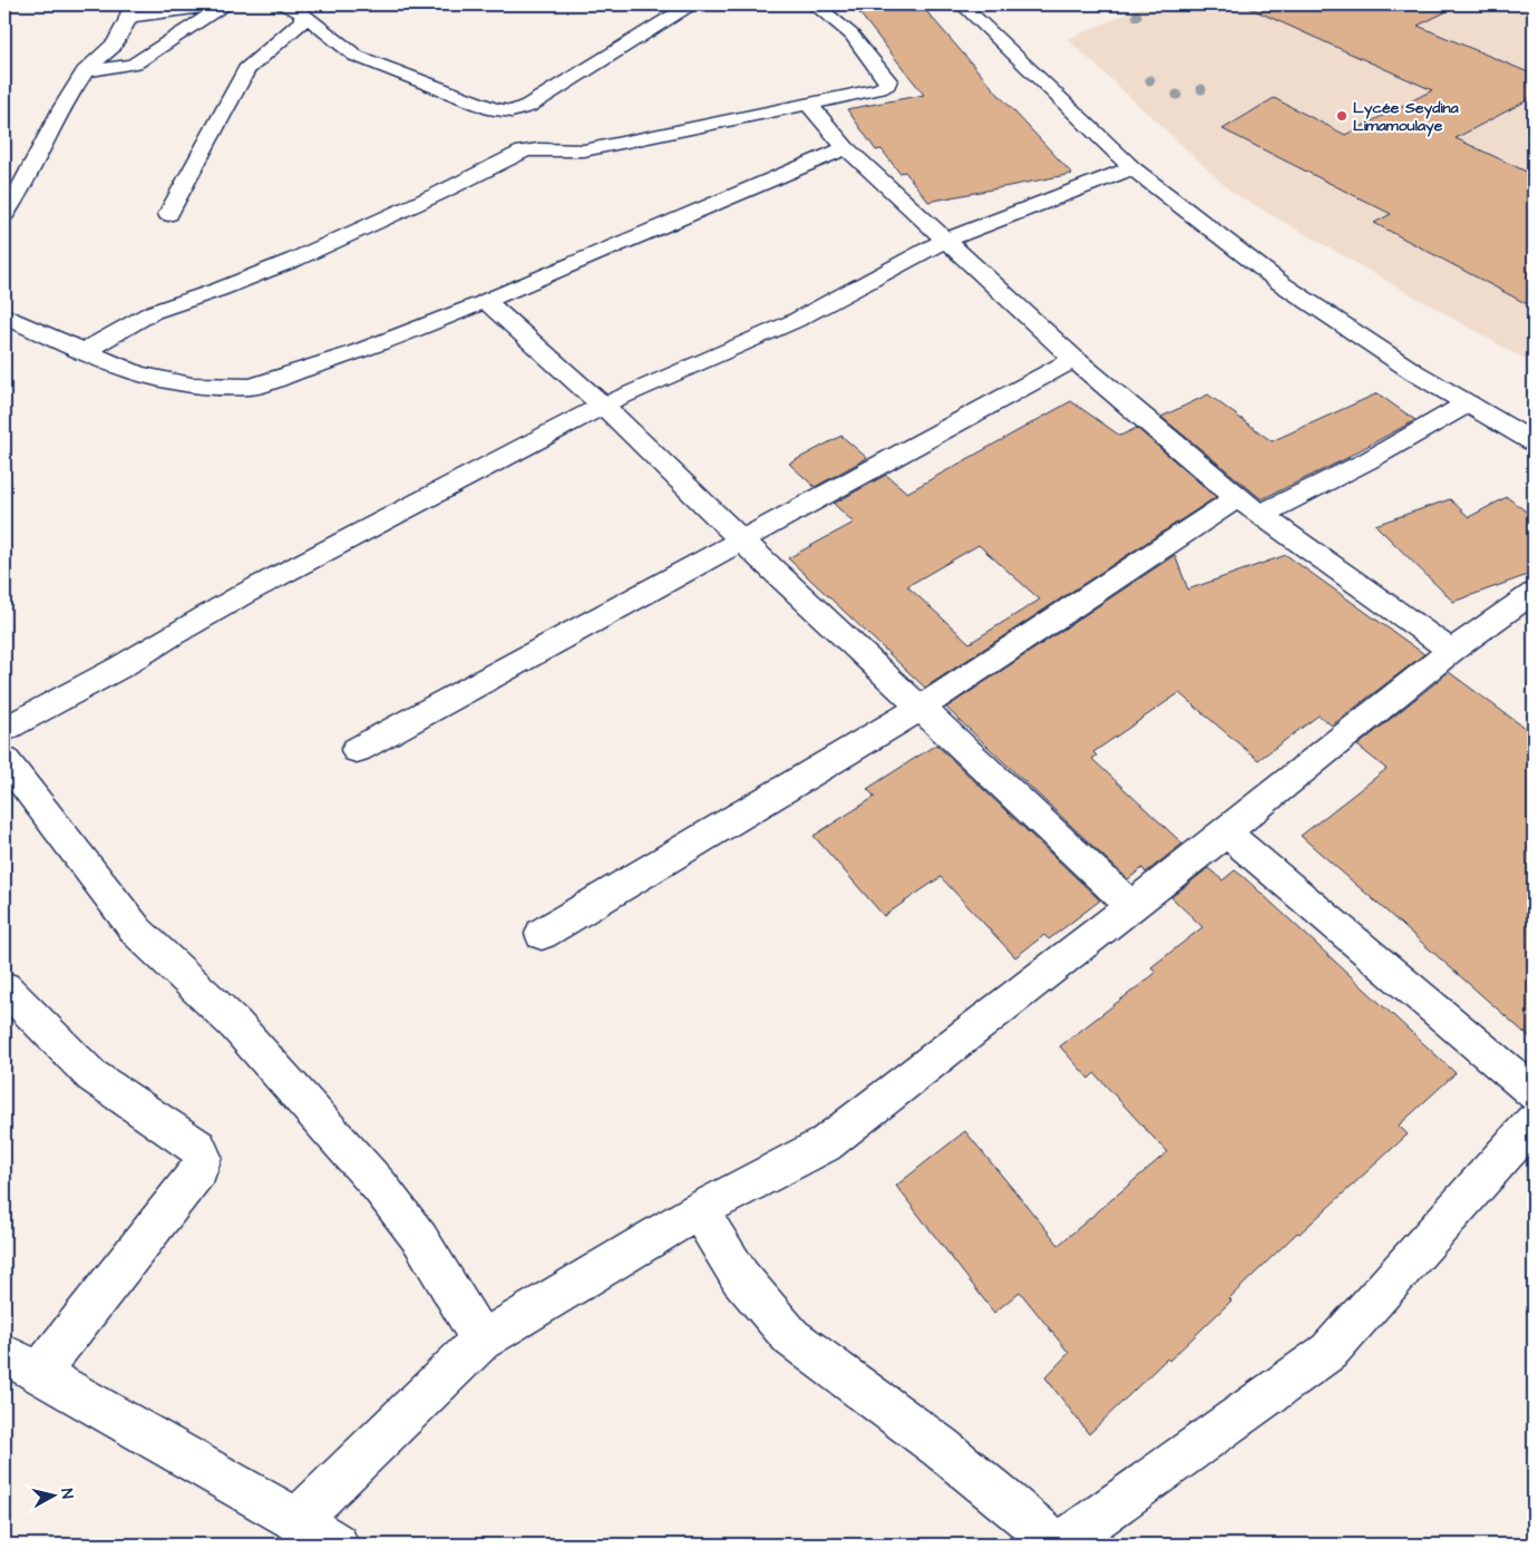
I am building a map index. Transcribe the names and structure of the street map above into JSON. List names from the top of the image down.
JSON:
{
  "places": ["Lycée Seydina Limamoulaye"],
  "north": "right"
}
